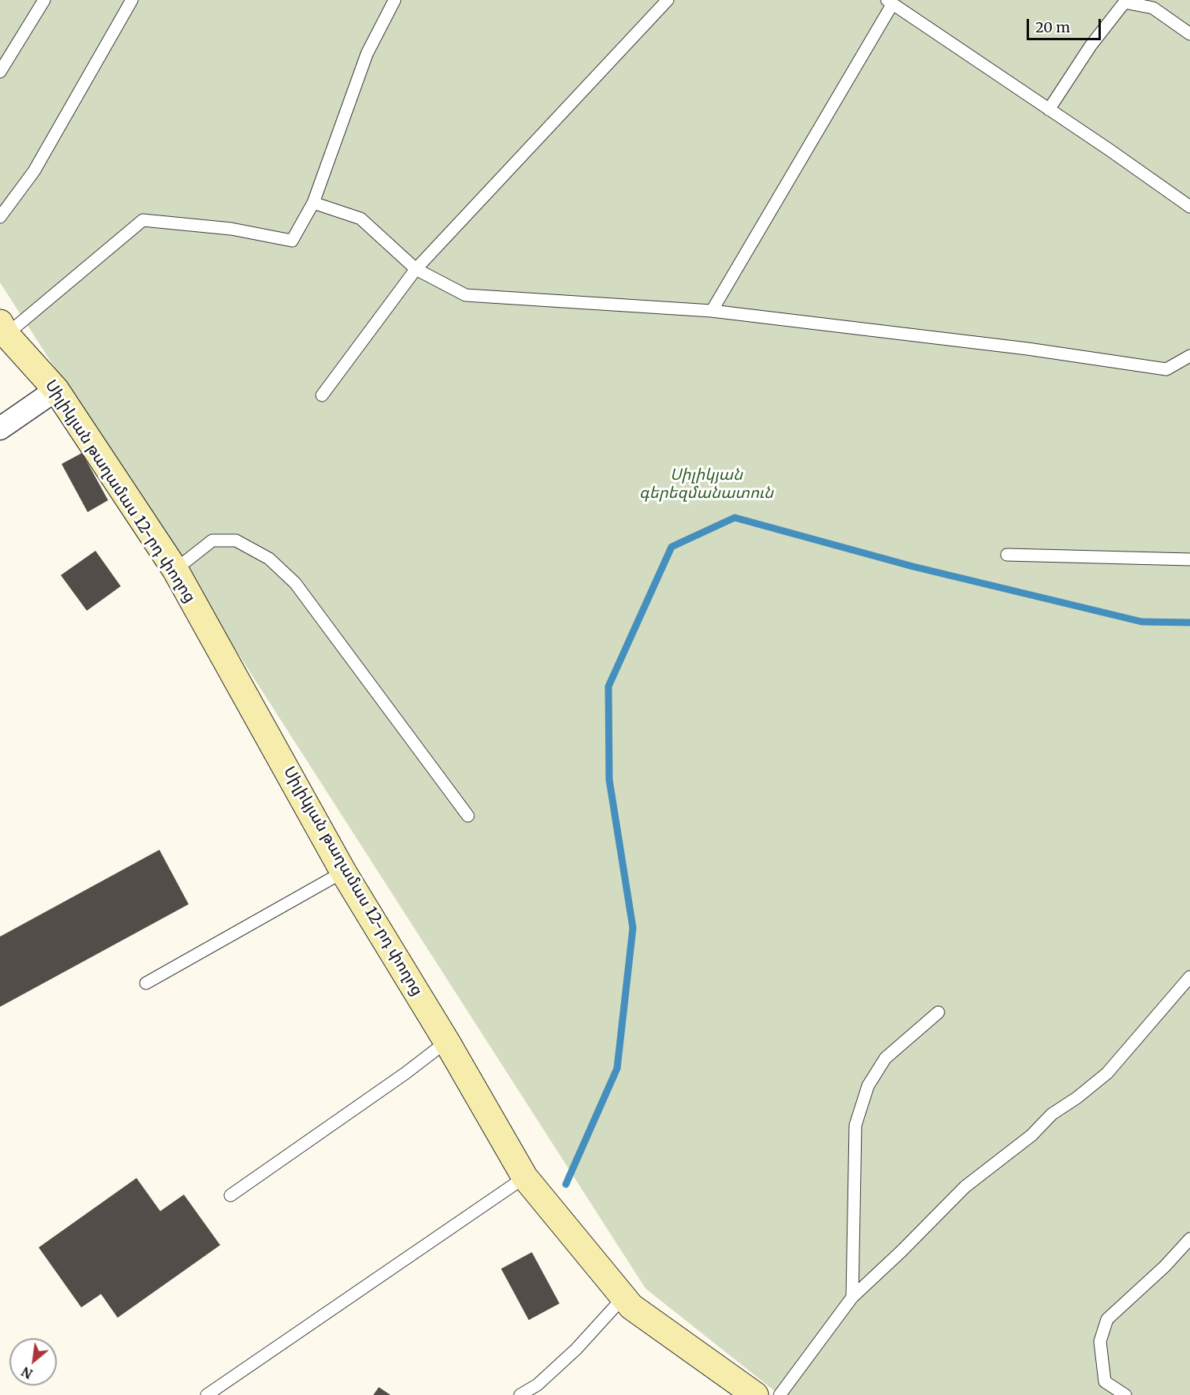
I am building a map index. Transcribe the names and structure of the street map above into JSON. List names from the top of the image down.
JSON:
{
  "streets": {
    "main road": ["Սիլիկյան թաղամաս 12-րդ փողոց"]
  },
  "parks": ["Սիլիկյան գերեզմանատուն"],
  "scale_bar": "20 m",
  "north": "bottom left"
}
